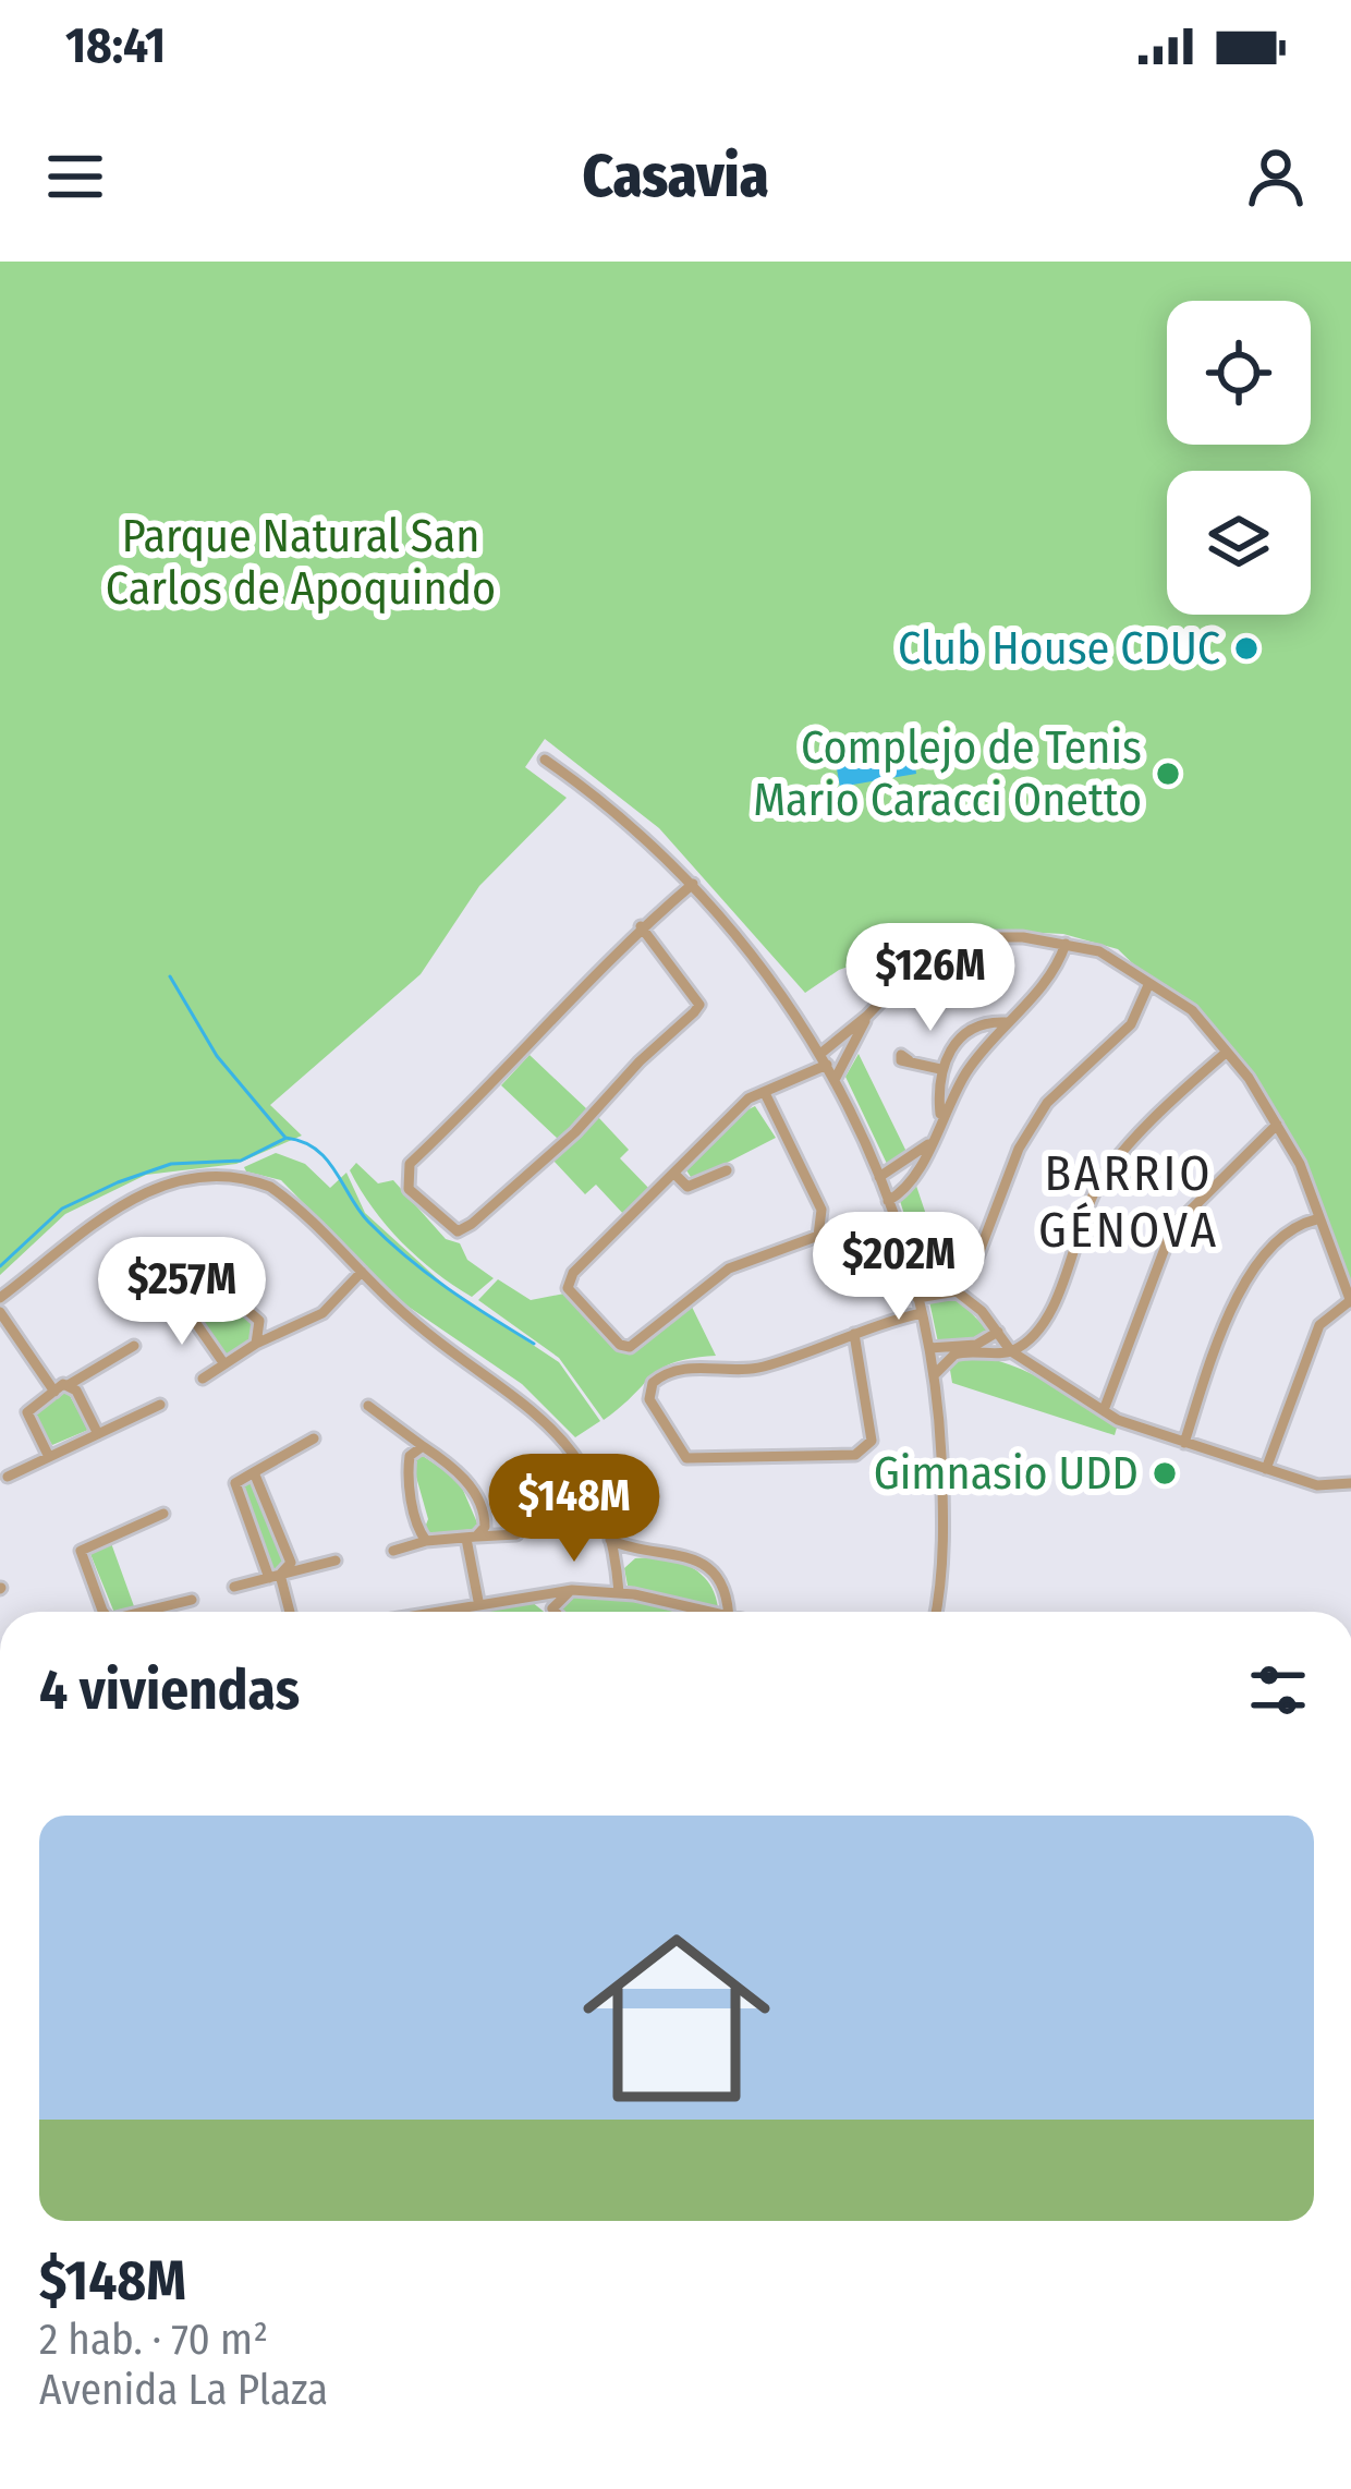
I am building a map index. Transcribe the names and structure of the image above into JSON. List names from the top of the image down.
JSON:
{
  "districts": ["BARRIO GÉNOVA"],
  "parks": ["Parque Natural San Carlos de Apoquindo"],
  "places": ["Club House CDUC", "Complejo de Tenis Mario Caracci Onetto", "Gimnasio UDD"],
  "page": {
    "status": "18:41",
    "header": "Casavia",
    "price": [
      "$126M",
      "$202M",
      "$257M",
      "$148M"
    ],
    "heading": "4 viviendas",
    "list": [
      {
        "name": "$148M",
        "note": "2 hab. · 70 m² · Avenida La Plaza"
      }
    ]
  }
}
